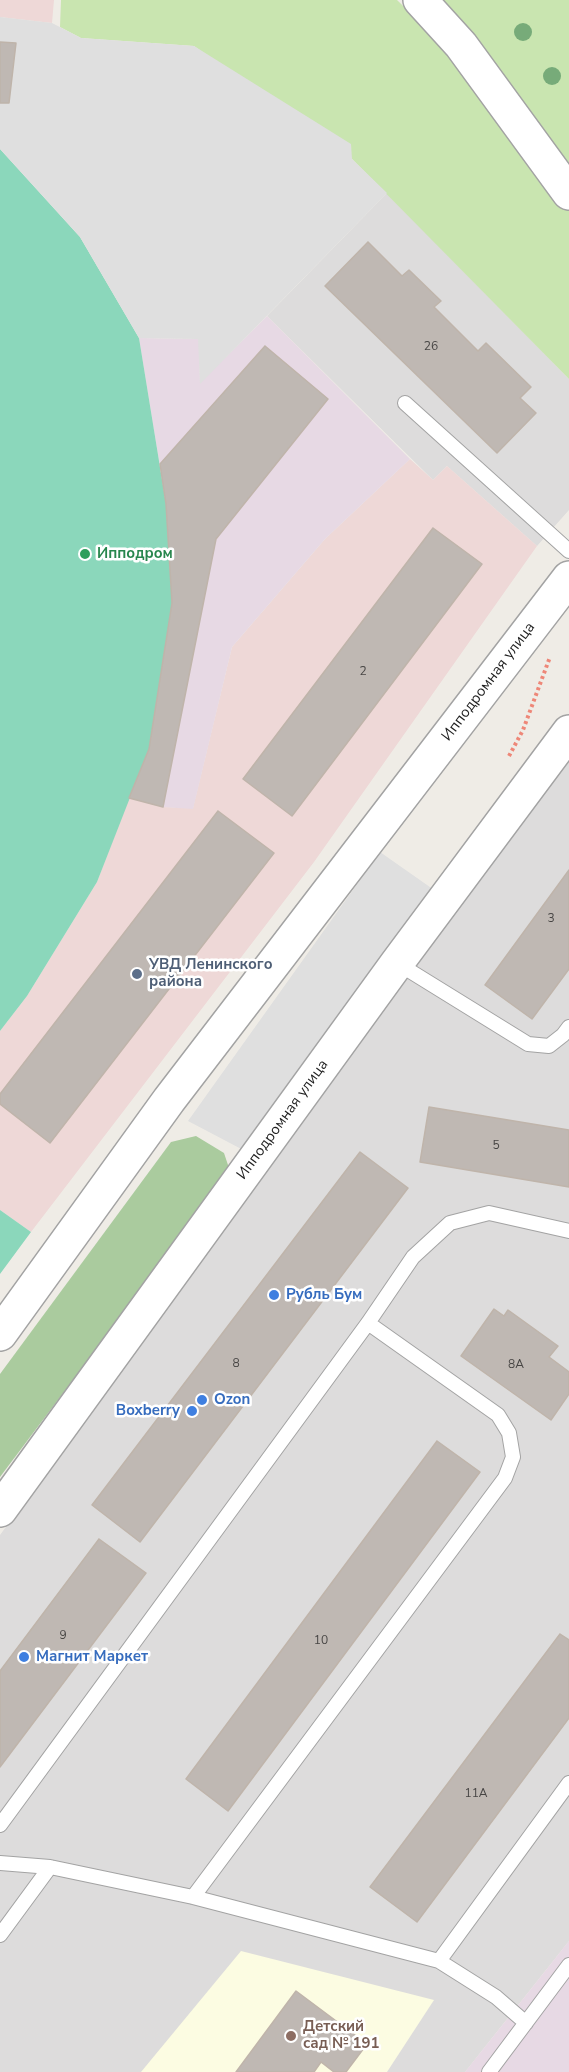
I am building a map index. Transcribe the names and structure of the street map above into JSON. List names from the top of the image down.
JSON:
{
  "streets": {
    "street": ["Ипподромная улица"]
  },
  "places": [
    "Ипподром",
    "УВД Ленинского района",
    "Рубль Бум",
    "Ozon",
    "Boxberry",
    "Магнит Маркет",
    "Детский сад № 191"
  ],
  "house_numbers": [
    "26",
    "2",
    "3",
    "5",
    "8",
    "8А",
    "9",
    "10",
    "11А"
  ]
}
